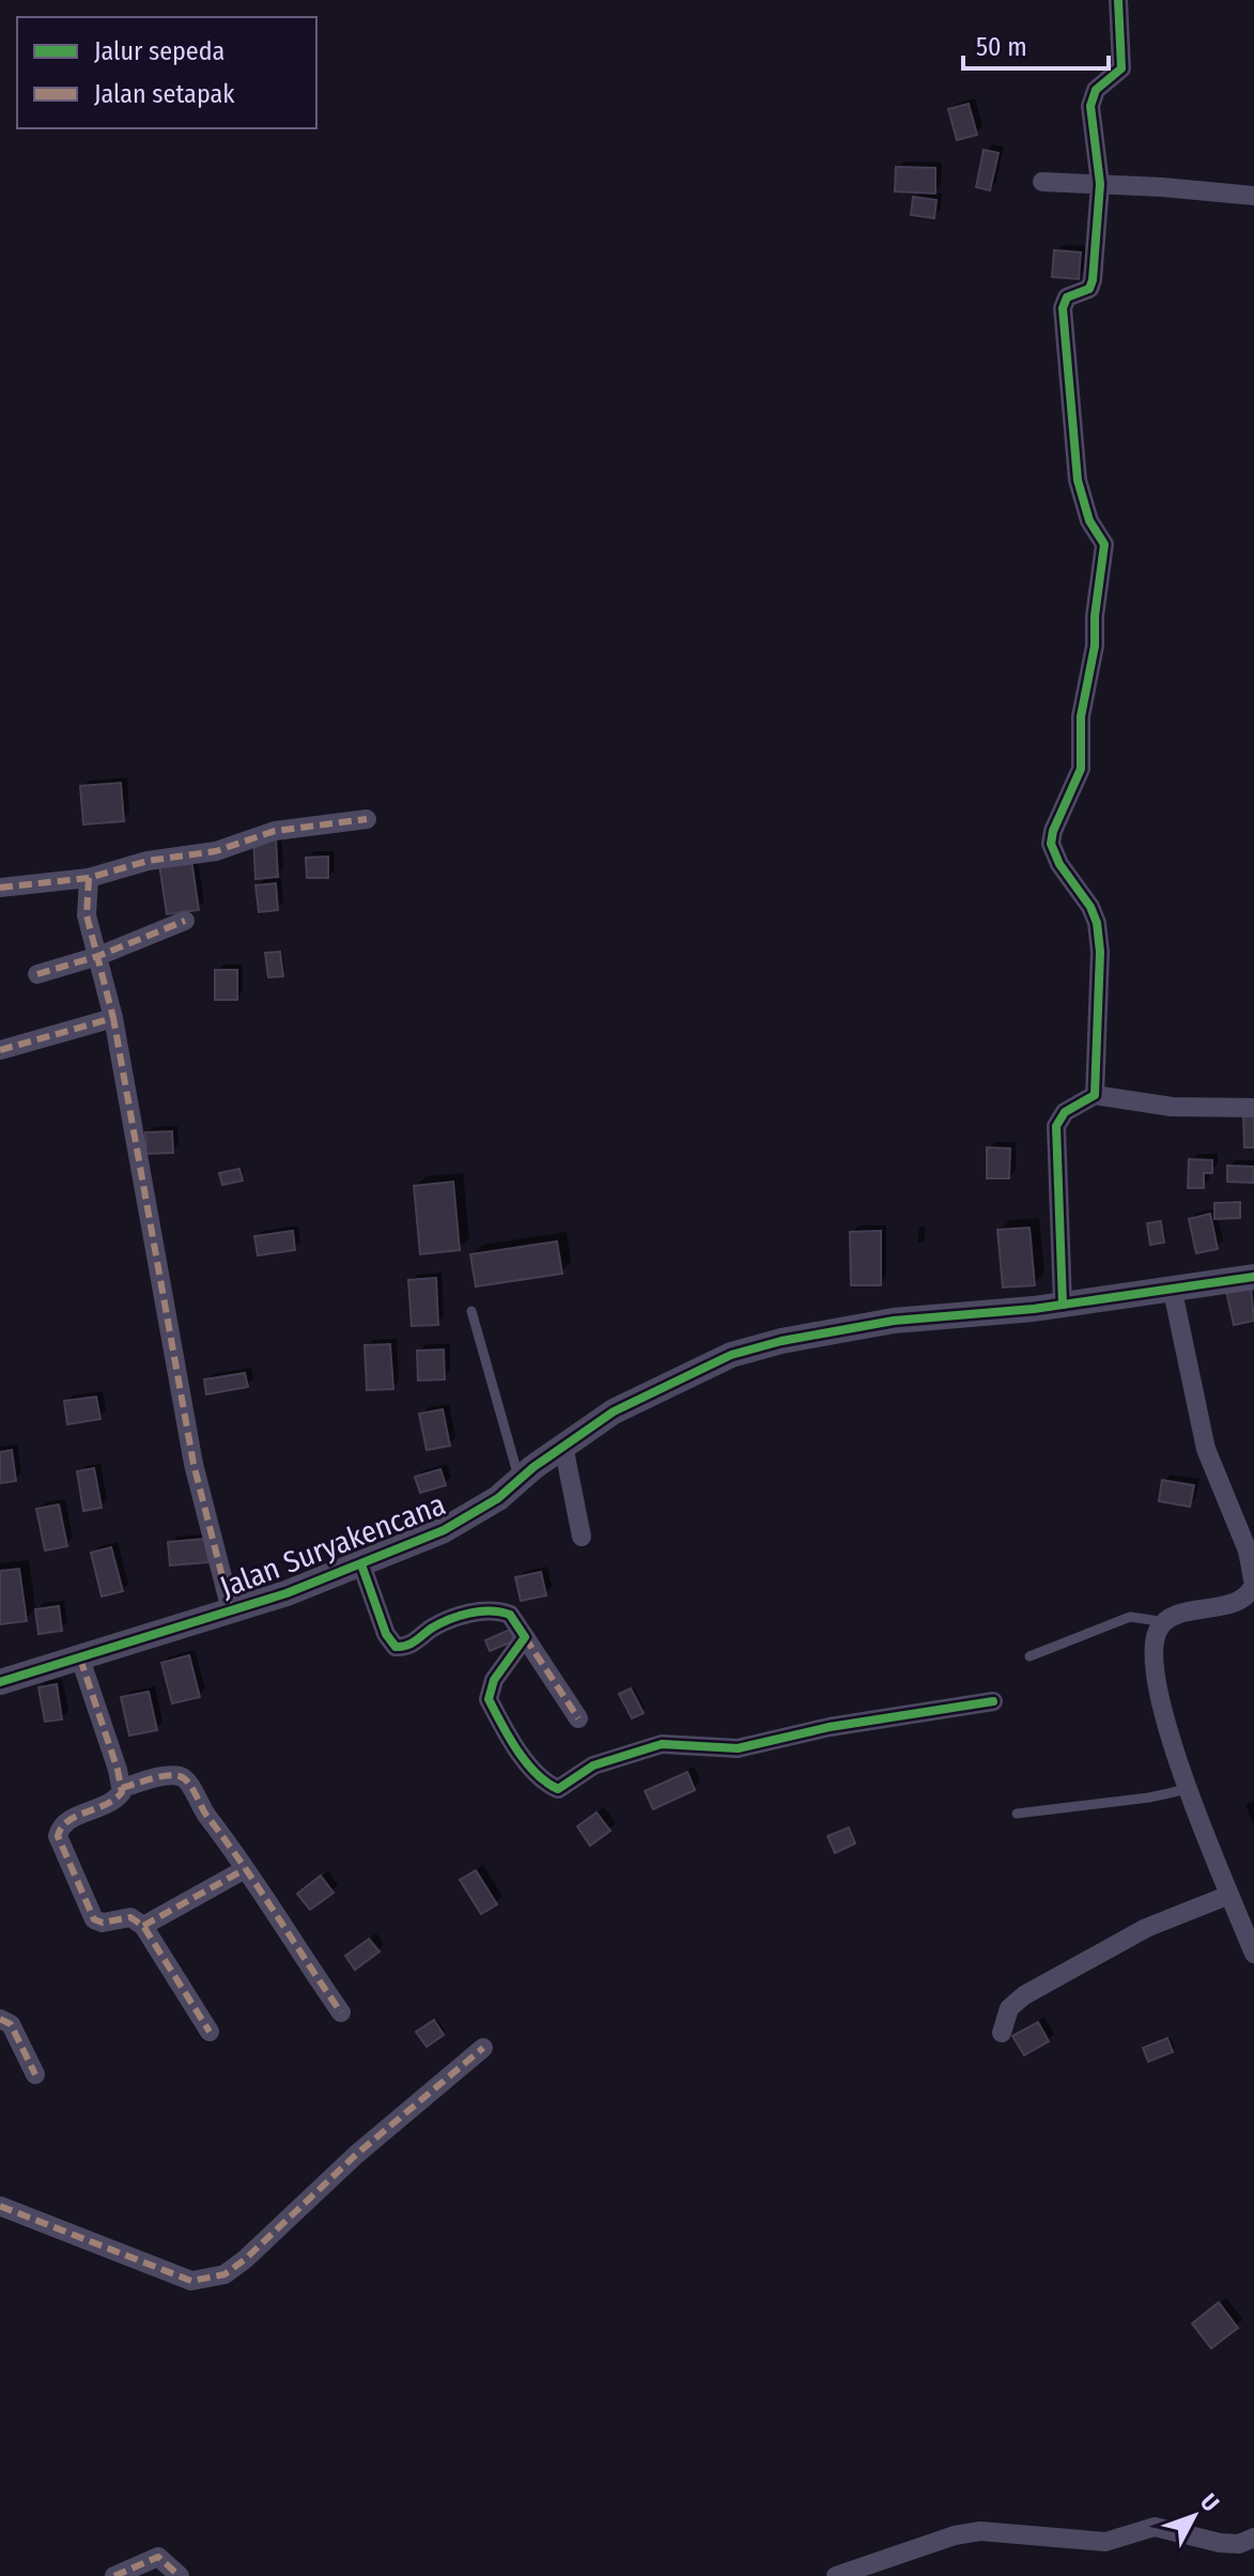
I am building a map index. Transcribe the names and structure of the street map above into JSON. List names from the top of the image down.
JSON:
{
  "streets": {
    "street": ["Jalan Suryakencana"]
  },
  "legend": ["Jalur sepeda", "Jalan setapak"],
  "scale_bar": "50 m",
  "north": "top right"
}
